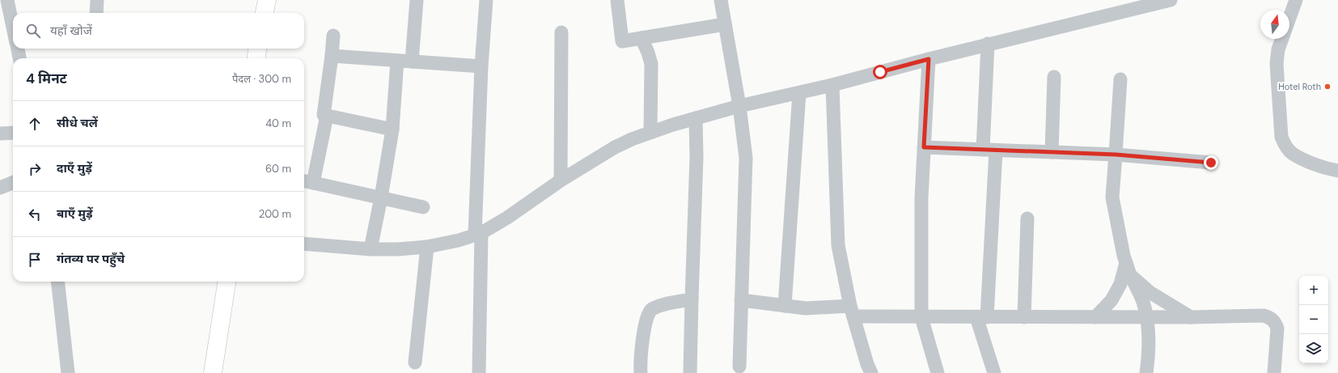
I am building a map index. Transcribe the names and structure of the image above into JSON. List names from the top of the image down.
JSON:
{
  "places": ["Hotel Roth"],
  "north": "top",
  "page": {
    "search": "यहाँ खोजें",
    "heading": ["4 मिनट", "पैदल · 300 m"],
    "list": [
      ["सीधे चलें", "40 m"],
      ["दाएँ मुड़ें", "60 m"],
      ["बाएँ मुड़ें", "200 m"],
      "गंतव्य पर पहुँचे"
    ],
    "map_buttons": ["+", "−"]
  }
}
